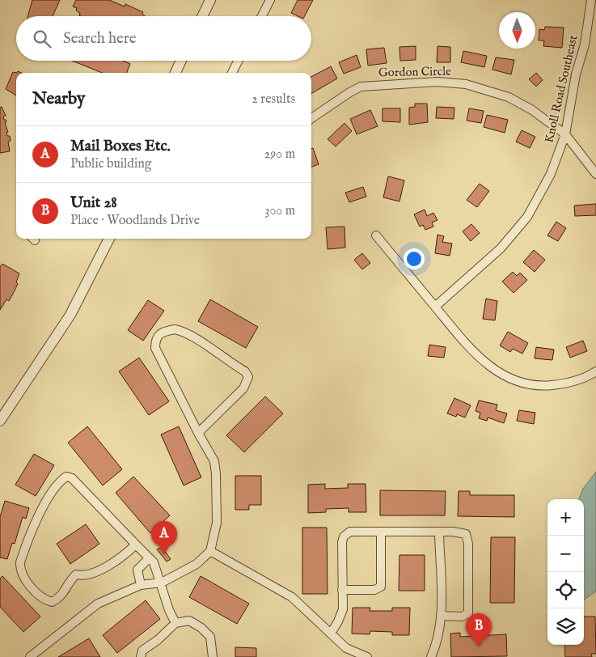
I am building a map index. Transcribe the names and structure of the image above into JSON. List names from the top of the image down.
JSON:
{
  "streets": {
    "street": ["Gordon Circle", "Knoll Road Southeast"]
  },
  "crossings": [
    ["Gordon Circle", "Knoll Road Southeast"]
  ],
  "north": "bottom",
  "page": {
    "search": "Search here",
    "heading": ["Nearby", "2 results"],
    "list": [
      {
        "mark": "A",
        "name": "Mail Boxes Etc.",
        "note": "Public building",
        "value": "290 m"
      },
      {
        "mark": "B",
        "name": "Unit 28",
        "note": "Place · Woodlands Drive",
        "value": "300 m"
      }
    ],
    "map_buttons": ["+", "−"],
    "pins": ["A", "B"]
  }
}
